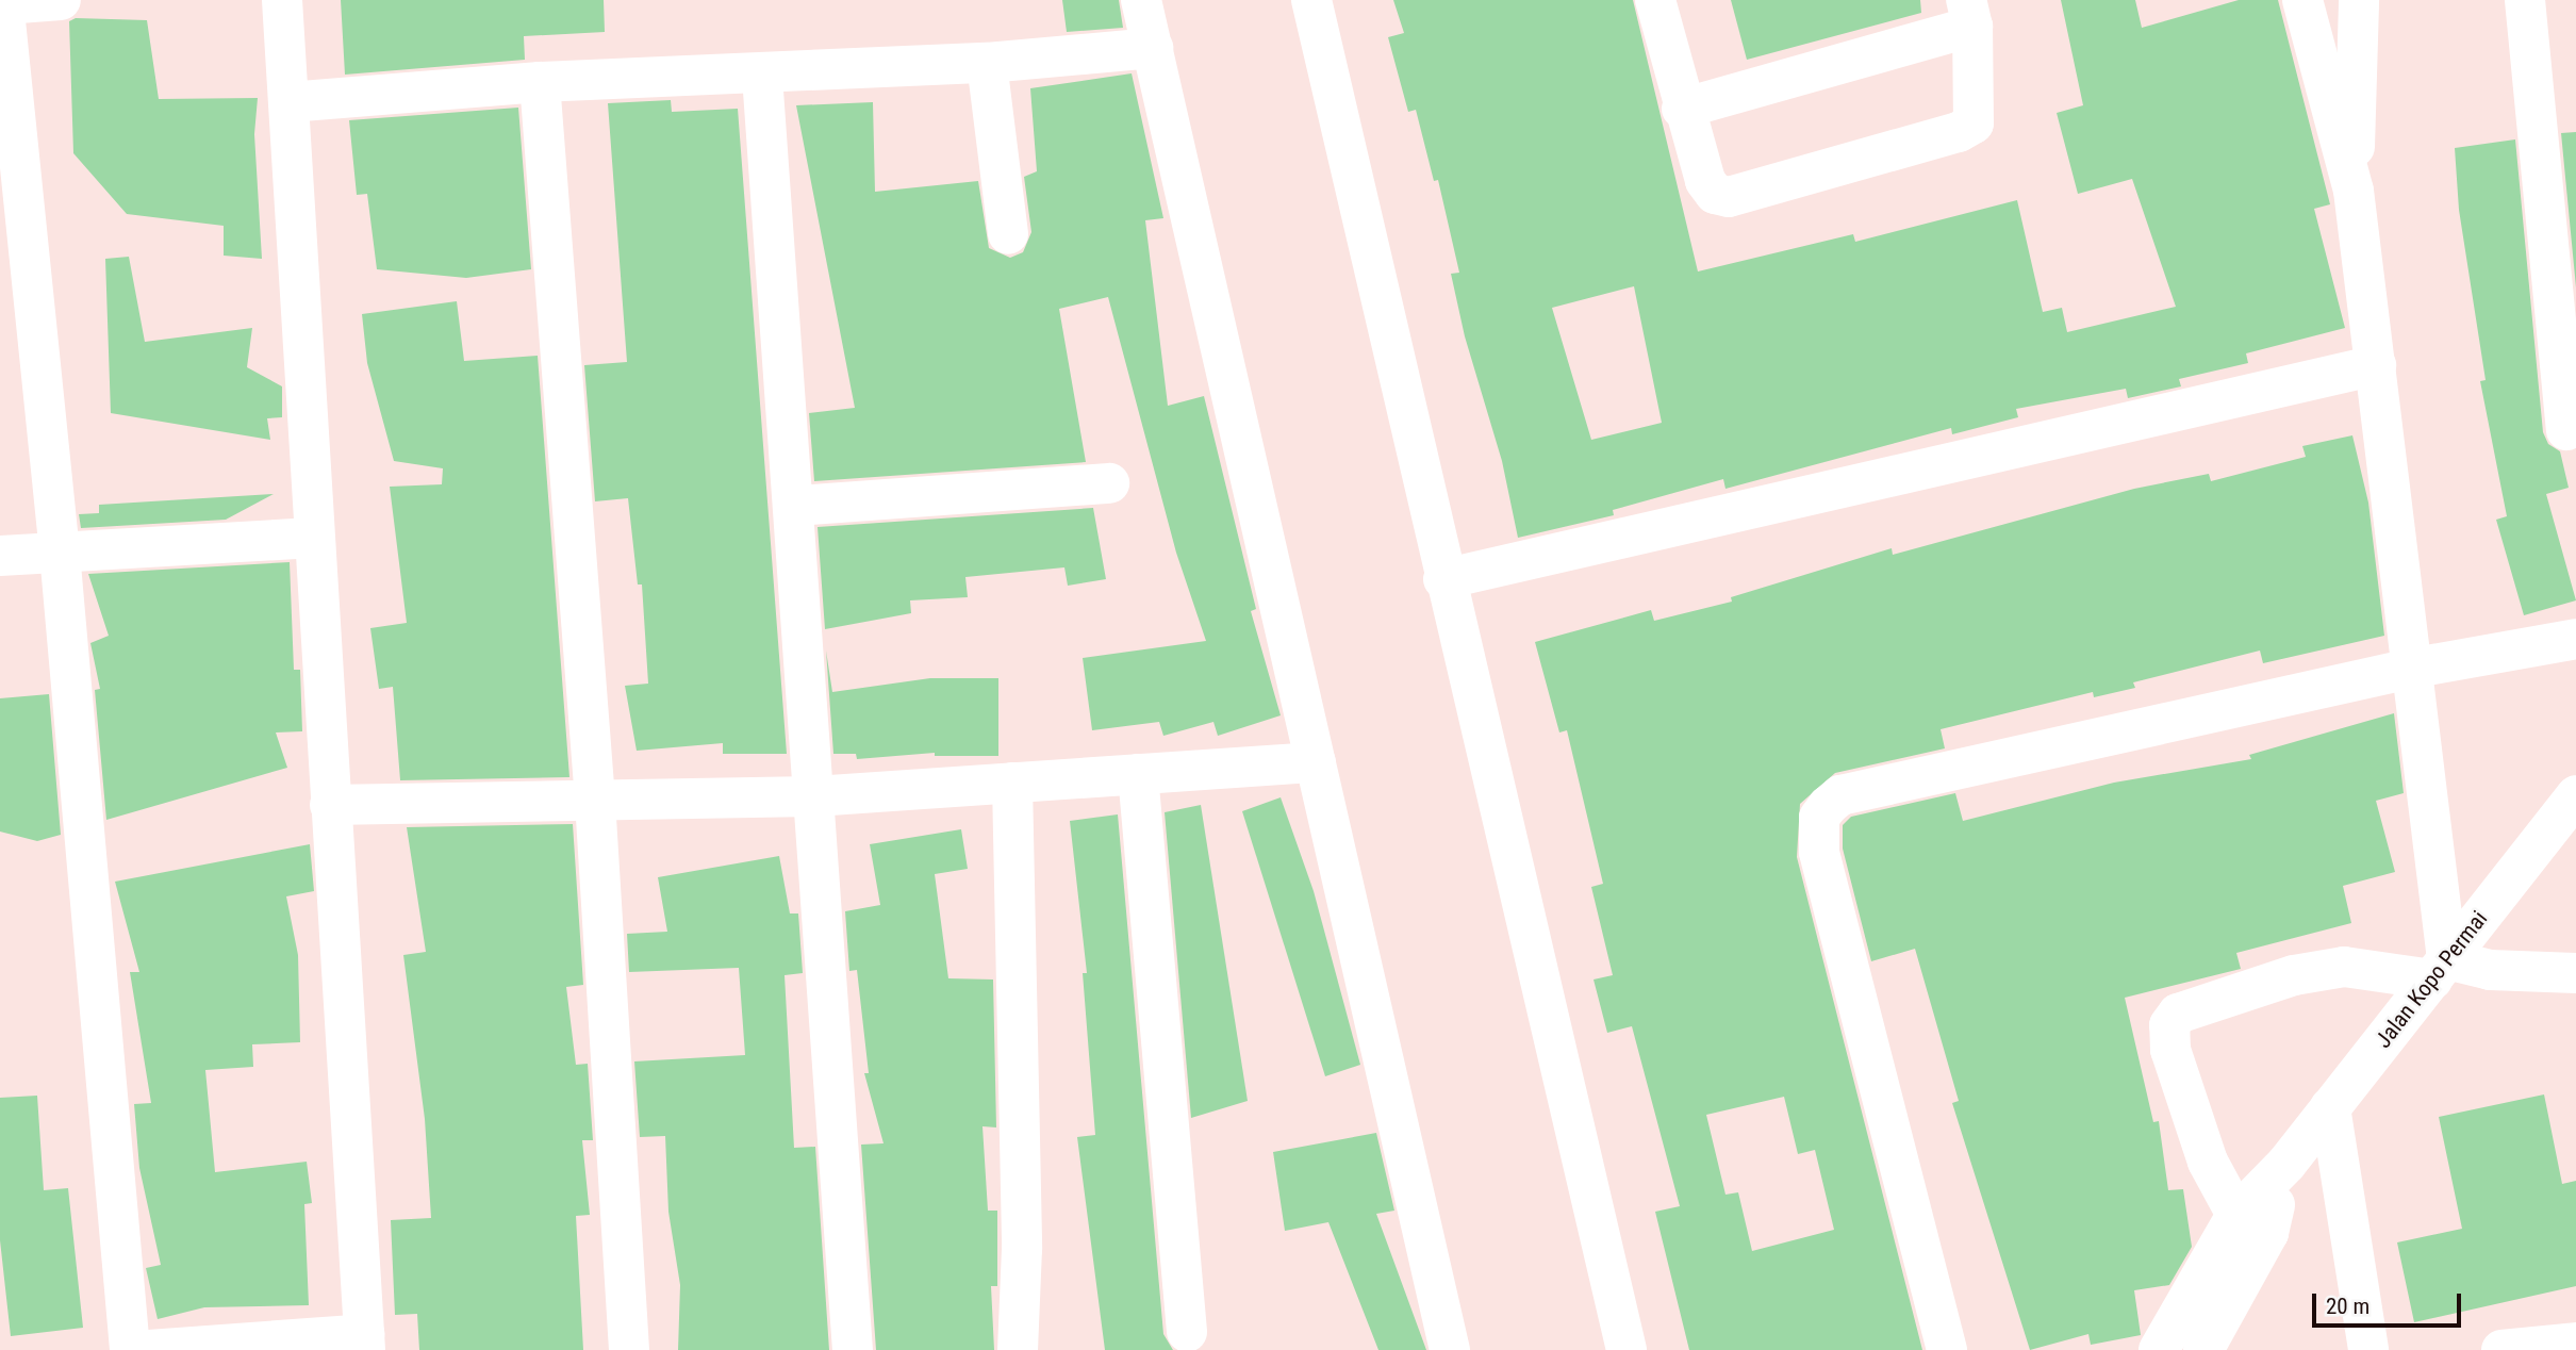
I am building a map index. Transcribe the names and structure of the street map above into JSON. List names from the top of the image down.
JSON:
{
  "streets": {
    "street": ["Jalan Kopo Permai"]
  },
  "scale_bar": "20 m"
}
